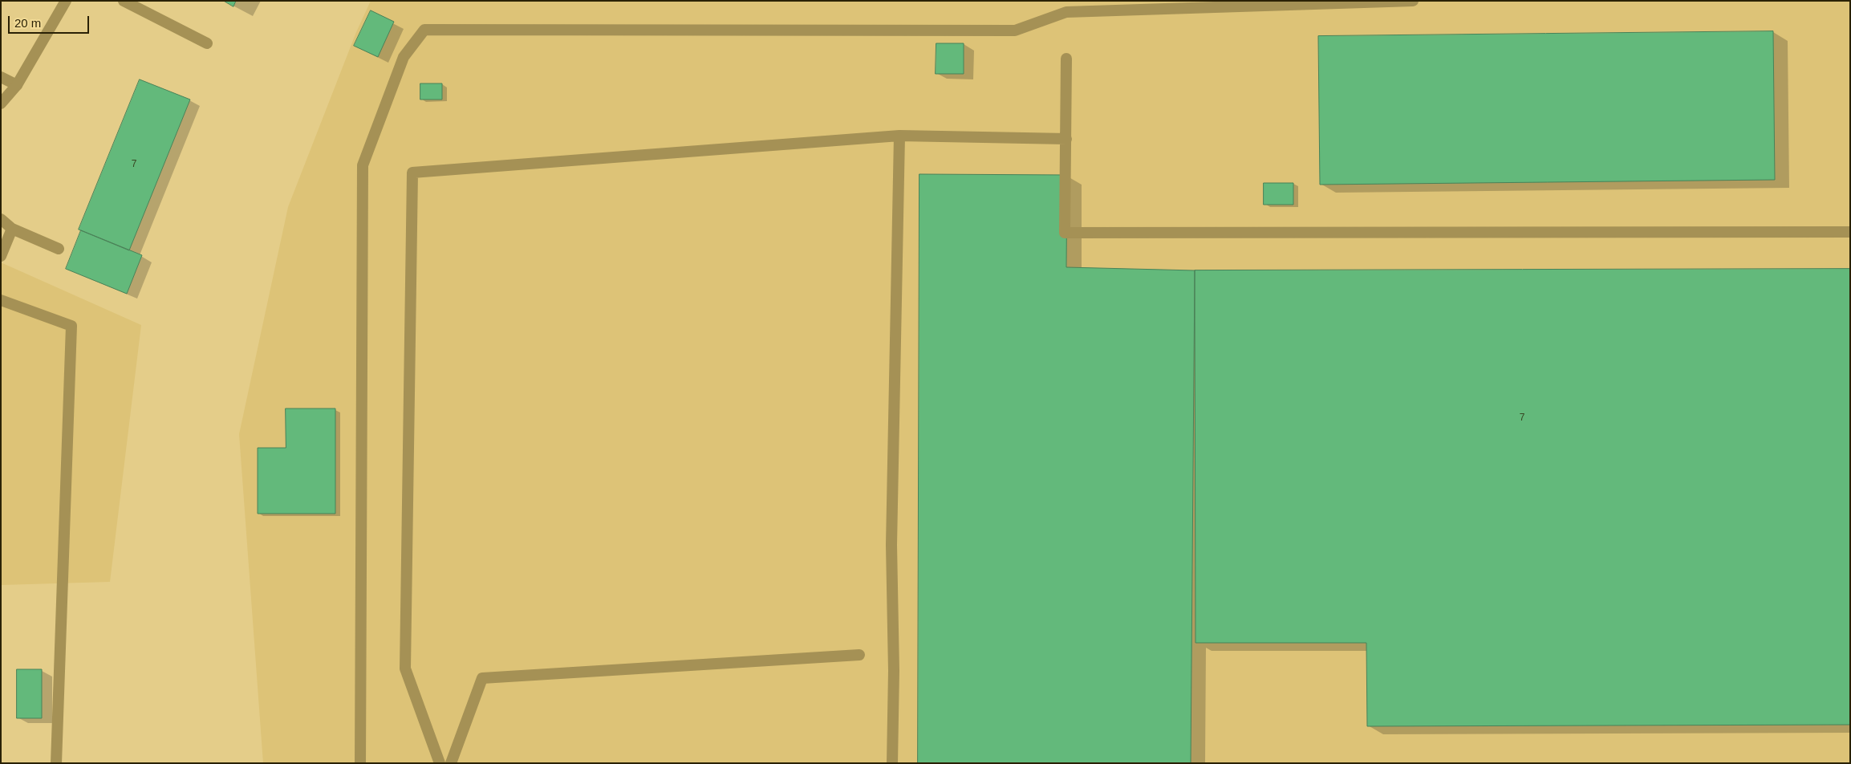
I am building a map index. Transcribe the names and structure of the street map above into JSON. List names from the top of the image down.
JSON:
{
  "house_numbers": ["7", "7"],
  "scale_bar": "20 m"
}
